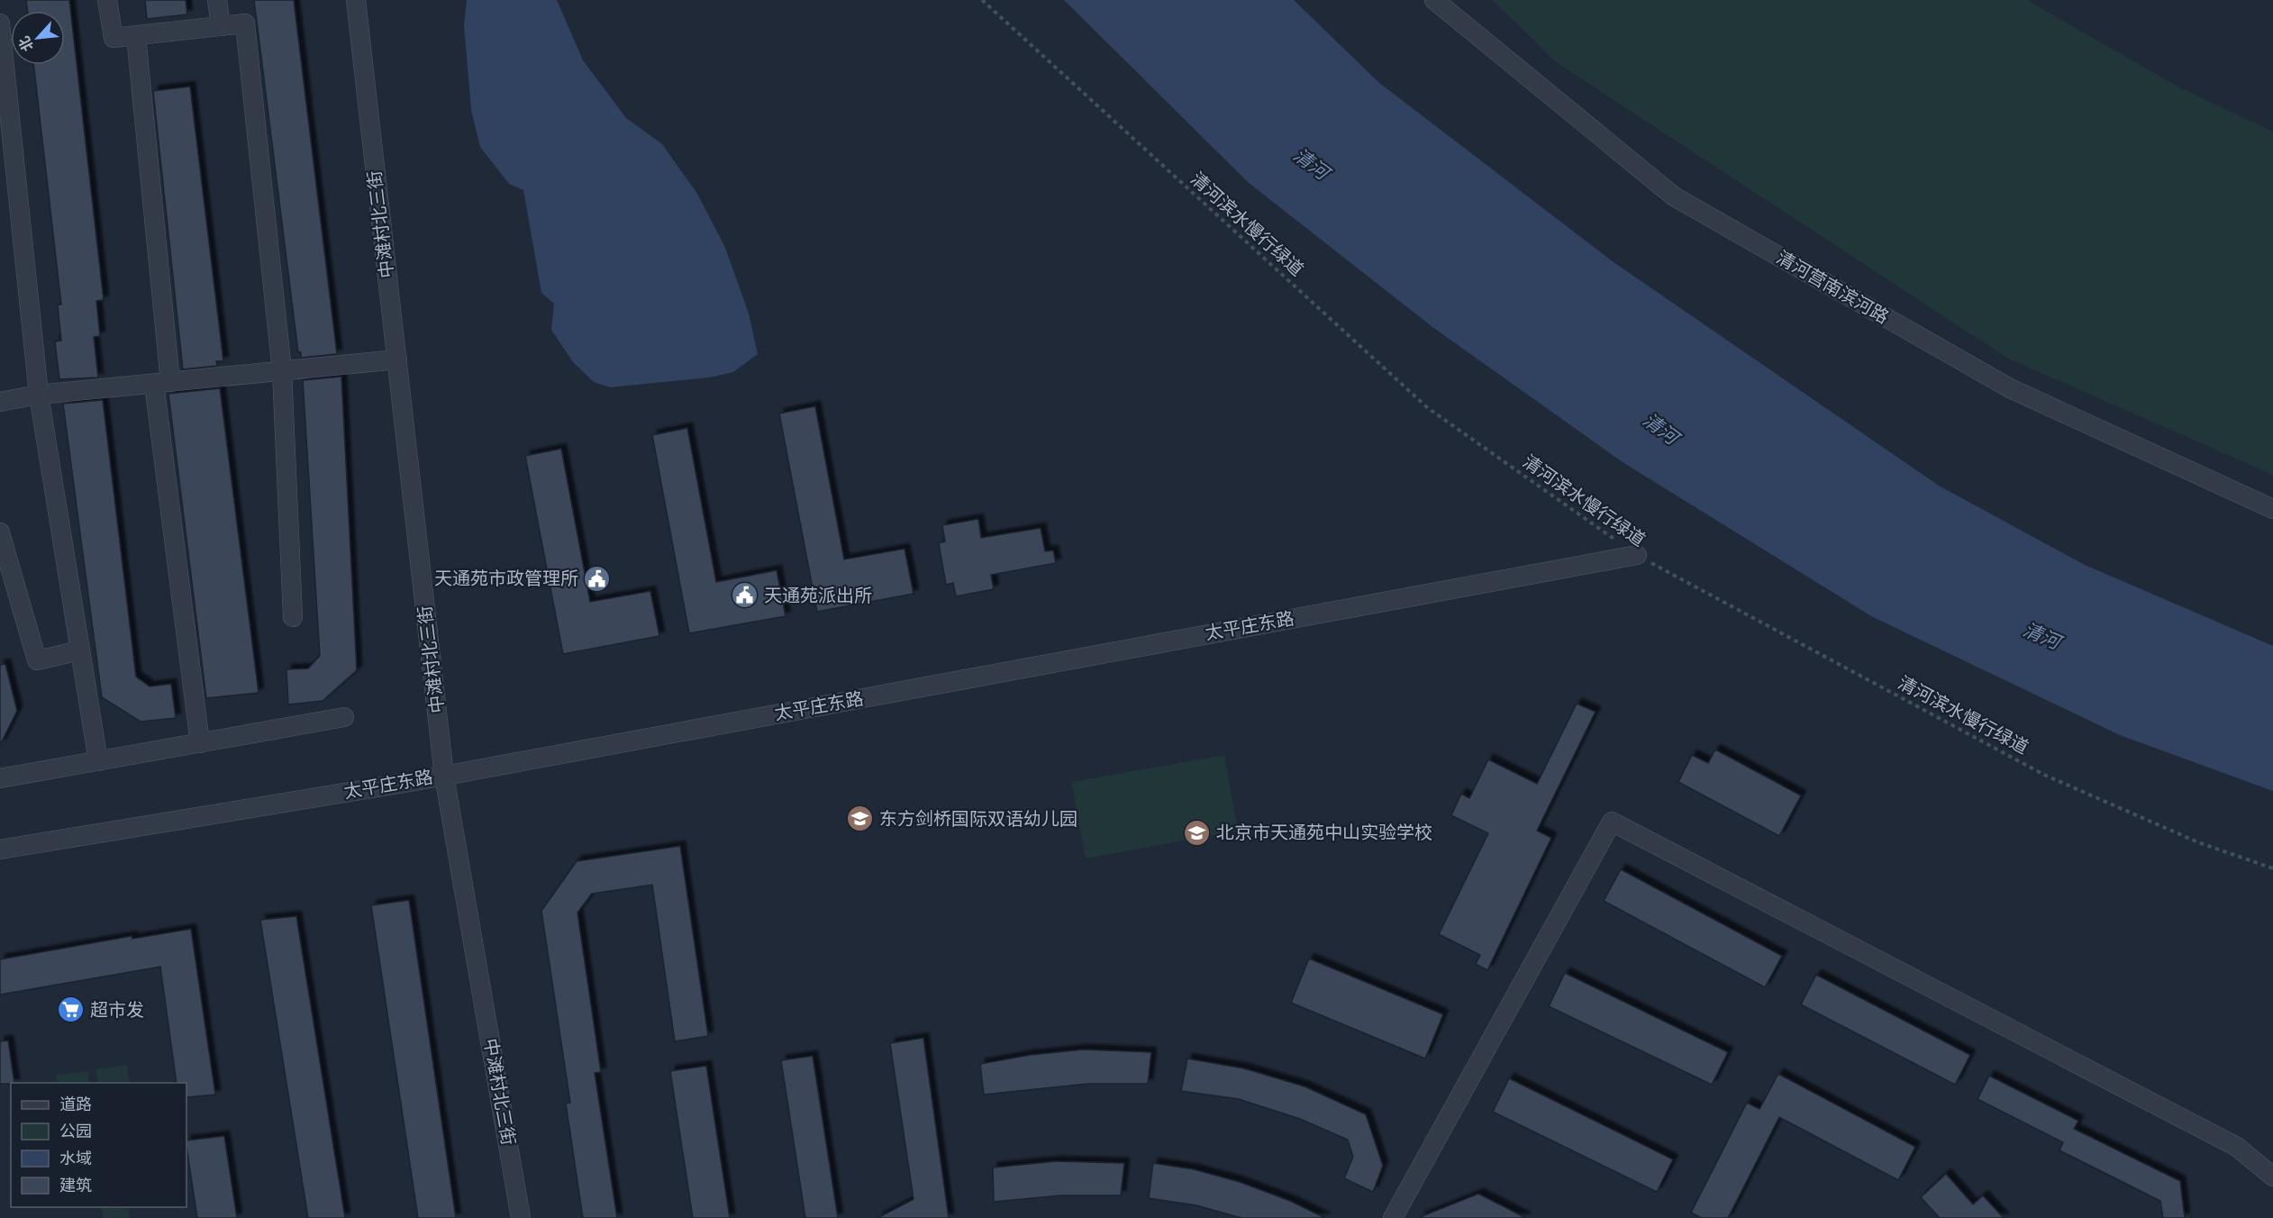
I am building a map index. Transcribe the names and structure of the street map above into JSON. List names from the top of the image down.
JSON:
{
  "streets": {
    "street": ["中滩村北三街", "清河营南滨河路", "太平庄东路"],
    "path": ["清河滨水慢行绿道"]
  },
  "crossings": [
    ["中滩村北三街", "太平庄东路"],
    ["清河滨水慢行绿道", "太平庄东路"]
  ],
  "water": ["清河"],
  "places": {
    "public building": ["天通苑市政管理所", "天通苑派出所"],
    "school or university": ["东方剑桥国际双语幼儿园", "北京市天通苑中山实验学校"],
    "supermarket": ["超市发"]
  },
  "legend": [
    "道路",
    "公园",
    "水域",
    "建筑"
  ],
  "north": "bottom left"
}
